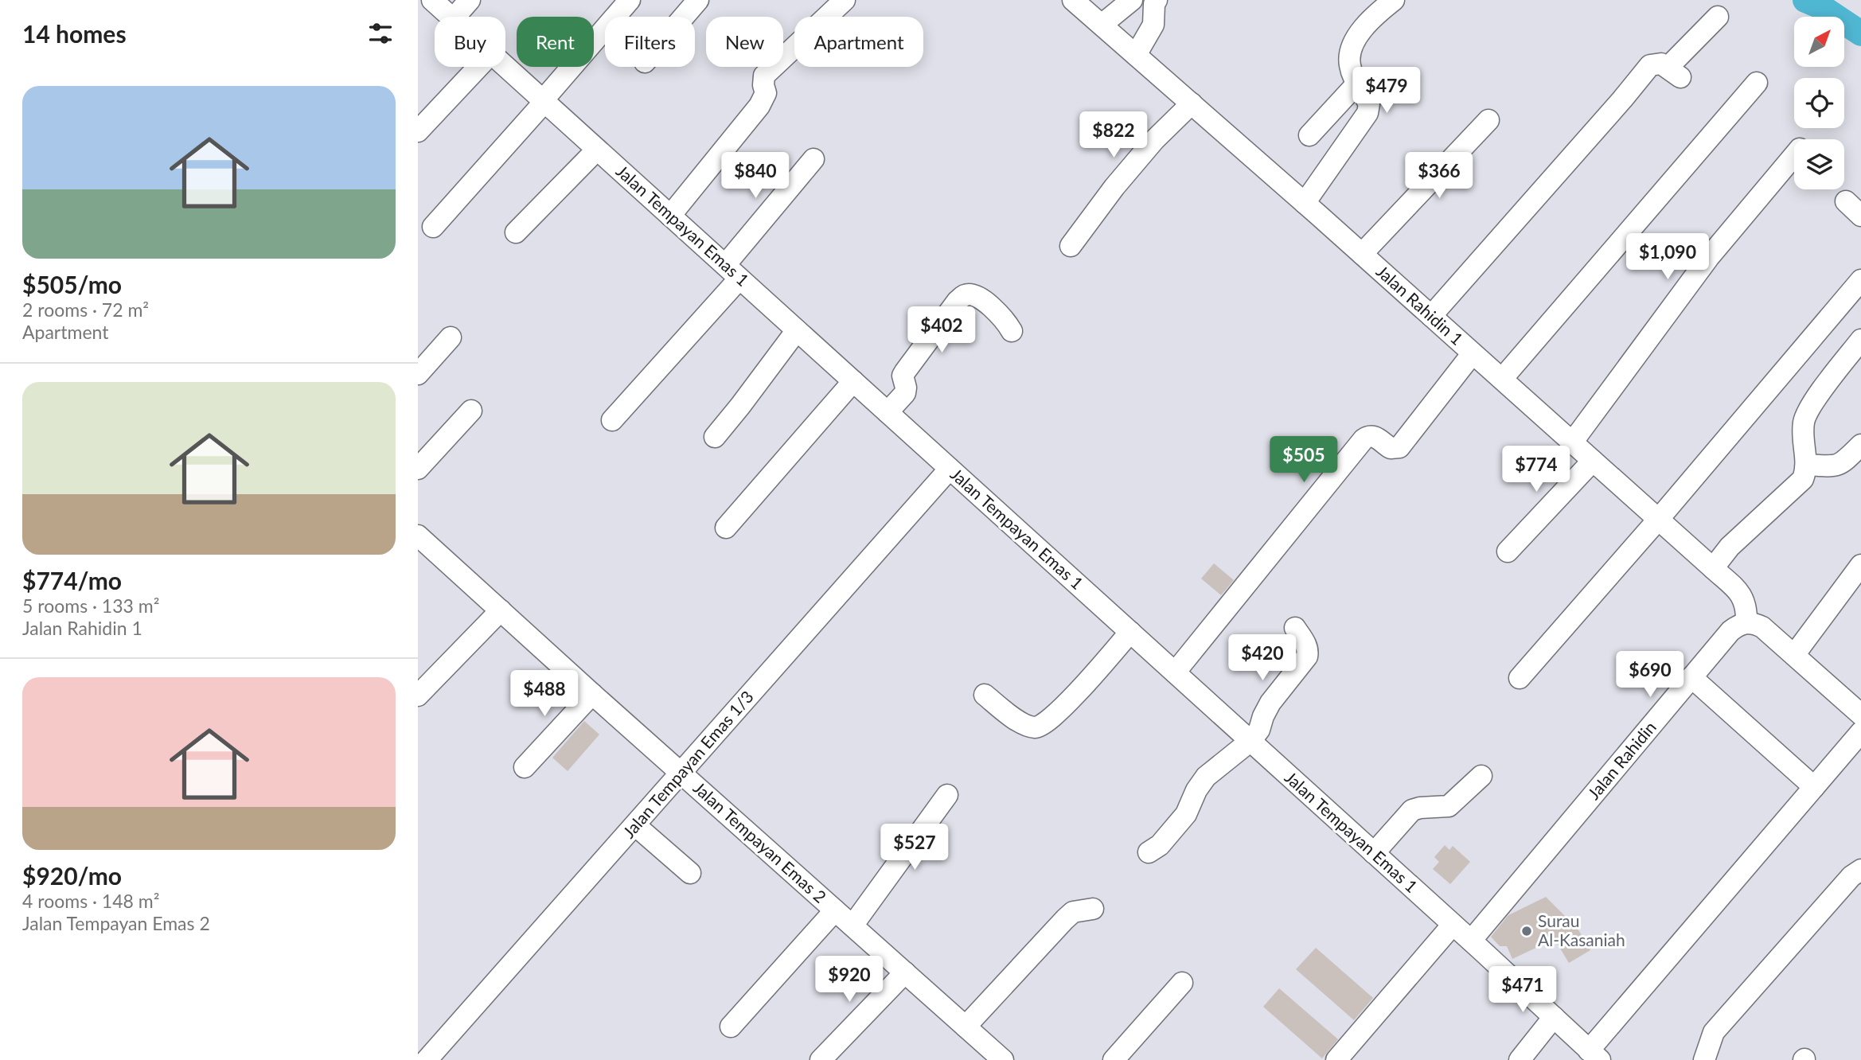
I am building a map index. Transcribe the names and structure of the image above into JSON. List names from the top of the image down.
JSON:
{
  "streets": {
    "street": [
      "Jalan Tempayan Emas 1",
      "Jalan Rahidin 1",
      "Jalan Rahidin",
      "Jalan Tempayan Emas 1/3",
      "Jalan Tempayan Emas 2"
    ]
  },
  "crossings": [
    ["Jalan Tempayan Emas 1", "Jalan Rahidin"],
    ["Jalan Tempayan Emas 1", "Jalan Tempayan Emas 1/3"],
    ["Jalan Rahidin 1", "Jalan Rahidin"],
    ["Jalan Tempayan Emas 1/3", "Jalan Tempayan Emas 2"]
  ],
  "places": ["Surau Al-Kasaniah"],
  "north": "top right",
  "page": {
    "heading": "14 homes",
    "chip": [
      "Buy",
      "Rent",
      "Filters",
      "New",
      "Apartment"
    ],
    "list": [
      {
        "name": "$505/mo",
        "note": "2 rooms · 72 m² · Apartment"
      },
      {
        "name": "$774/mo",
        "note": "5 rooms · 133 m² · Jalan Rahidin 1"
      },
      {
        "name": "$920/mo",
        "note": "4 rooms · 148 m² · Jalan Tempayan Emas 2"
      }
    ],
    "price": [
      "$479",
      "$822",
      "$840",
      "$366",
      "$1,090",
      "$402",
      "$505",
      "$774",
      "$420",
      "$690",
      "$488",
      "$527",
      "$920",
      "$471"
    ]
  }
}
